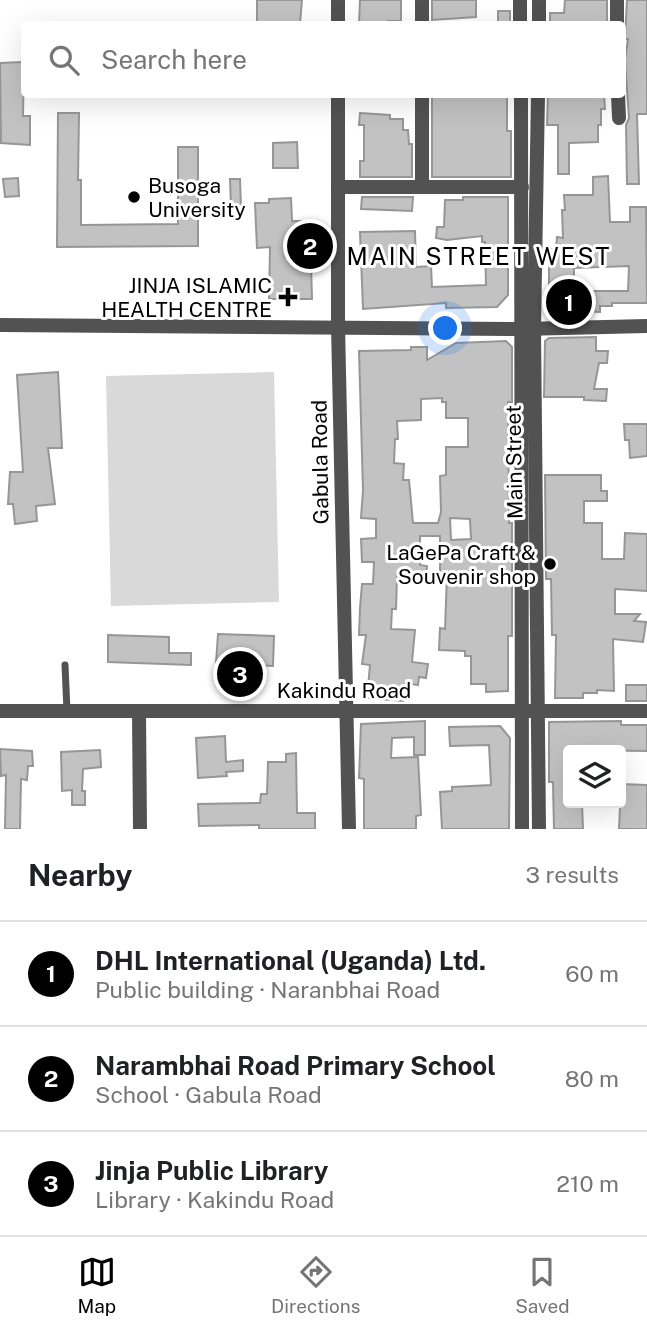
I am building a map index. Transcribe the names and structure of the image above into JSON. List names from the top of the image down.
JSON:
{
  "streets": {
    "street": ["Gabula Road", "Main Street", "Kakindu Road"]
  },
  "crossings": [
    ["Gabula Road", "Kakindu Road"],
    ["Main Street", "Kakindu Road"]
  ],
  "districts": ["MAIN STREET WEST"],
  "places": {
    "other": ["Busoga University", "LaGePa Craft & Souvenir shop"],
    "health": ["JINJA ISLAMIC HEALTH CENTRE"]
  },
  "page": {
    "search": "Search here",
    "pins": ["2", "1", "3"],
    "heading": ["Nearby", "3 results"],
    "list": [
      {
        "mark": "1",
        "name": "DHL International (Uganda) Ltd.",
        "note": "Public building · Naranbhai Road",
        "value": "60 m"
      },
      {
        "mark": "2",
        "name": "Narambhai Road Primary School",
        "note": "School · Gabula Road",
        "value": "80 m"
      },
      {
        "mark": "3",
        "name": "Jinja Public Library",
        "note": "Library · Kakindu Road",
        "value": "210 m"
      }
    ],
    "nav": ["Map", "Directions", "Saved"]
  }
}
